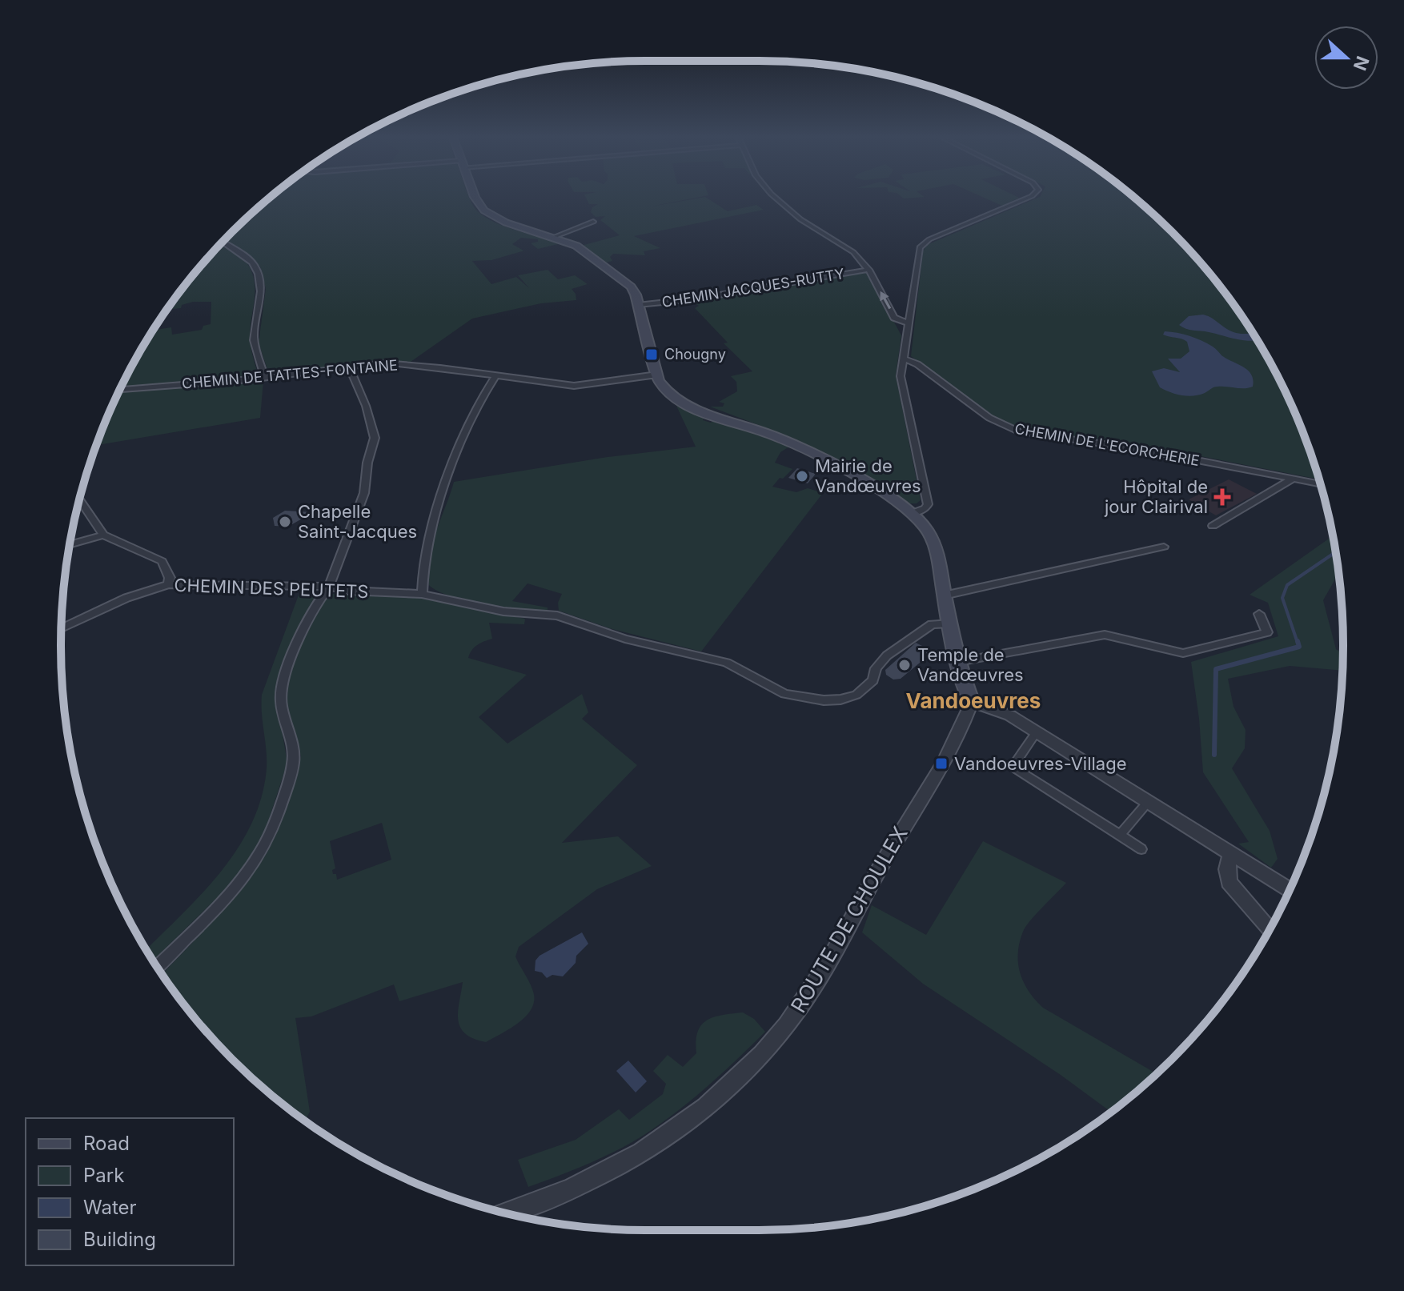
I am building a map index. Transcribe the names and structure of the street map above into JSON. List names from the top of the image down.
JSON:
{
  "streets": {
    "street": [
      "CHEMIN JACQUES-RUTTY",
      "CHEMIN DE TATTES-FONTAINE",
      "CHEMIN DE L'ECORCHERIE",
      "CHEMIN DES PEUTETS",
      "ROUTE DE CHOULEX"
    ]
  },
  "districts": ["Vandoeuvres"],
  "places": {
    "transit": ["Chougny", "Vandoeuvres-Village"],
    "other": ["Mairie de Vandœuvres", "Chapelle Saint-Jacques", "Temple de Vandœuvres"],
    "health": ["Hôpital de jour Clairival"]
  },
  "legend": [
    "Road",
    "Park",
    "Water",
    "Building"
  ],
  "north": "right"
}
